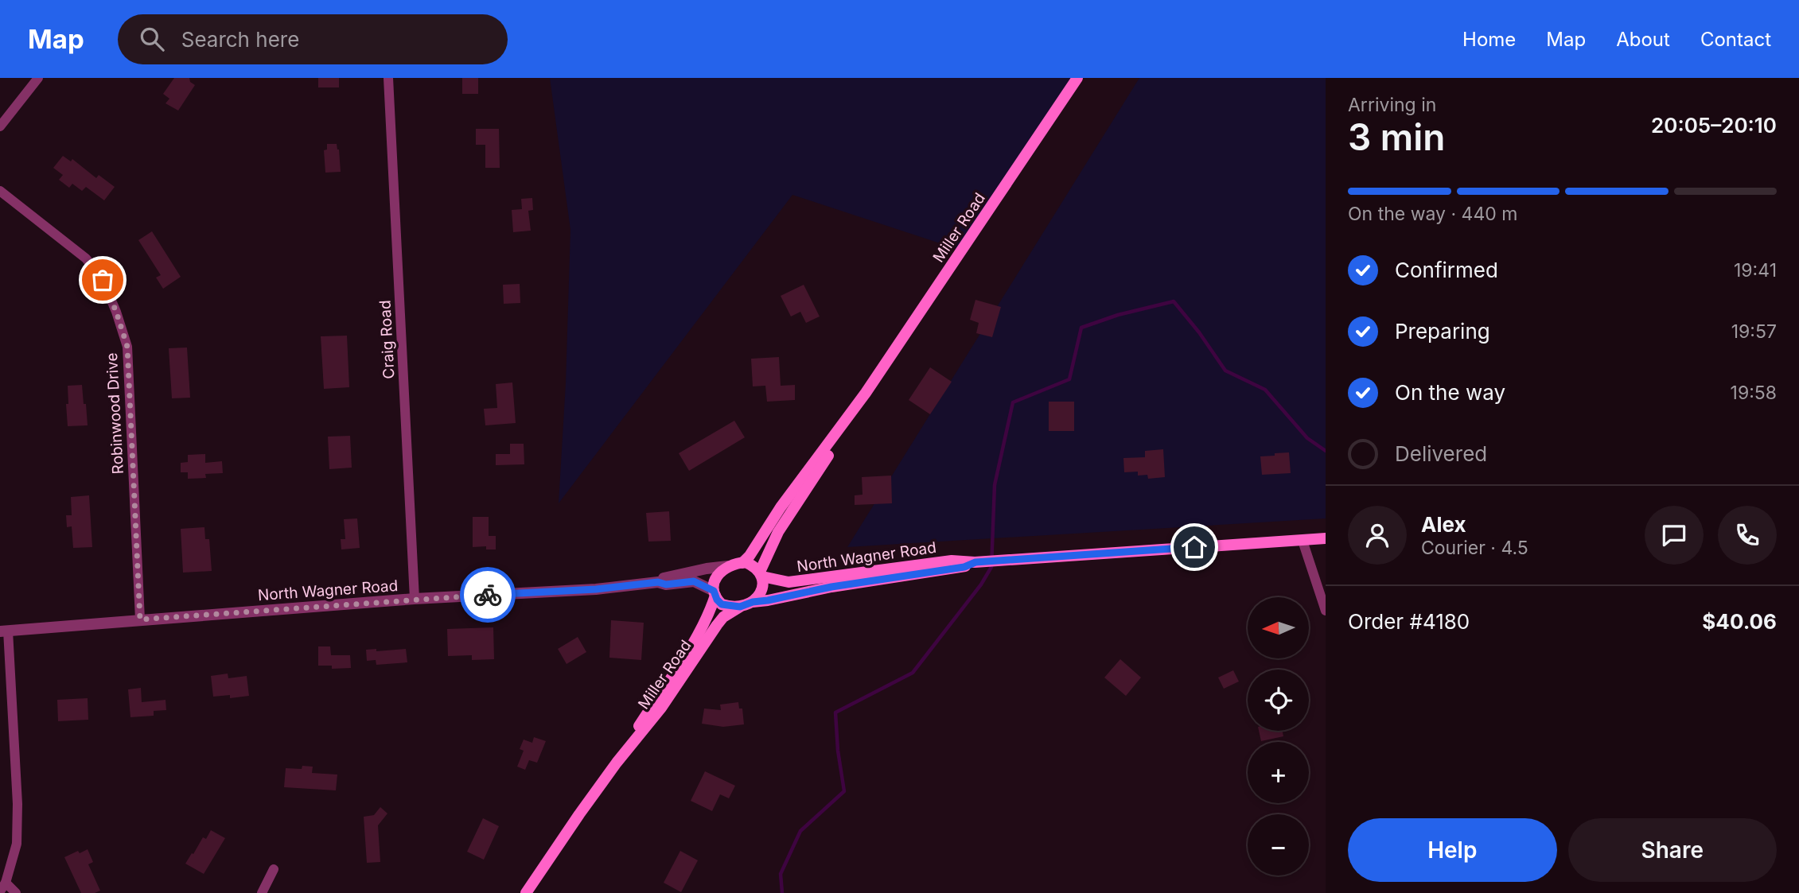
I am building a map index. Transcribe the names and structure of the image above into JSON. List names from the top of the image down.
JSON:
{
  "streets": {
    "main road": ["Miller Road", "North Wagner Road"],
    "street": ["Craig Road", "Robinwood Drive"]
  },
  "crossings": [
    ["Miller Road", "North Wagner Road"],
    ["Craig Road", "North Wagner Road"],
    ["Robinwood Drive", "North Wagner Road"]
  ],
  "north": "left",
  "page": {
    "header": "Map",
    "search": "Search here",
    "nav": [
      "Home",
      "Map",
      "About",
      "Contact"
    ],
    "heading": ["3 min", "Arriving in", "20:05–20:10"],
    "panel": [
      "Alex",
      "Courier · 4.5",
      "Order #4180",
      "$40.06"
    ],
    "bar": "On the way · 440 m",
    "list": [
      ["Confirmed", "19:41"],
      ["Preparing", "19:57"],
      ["On the way", "19:58"],
      "Delivered"
    ],
    "map_buttons": ["+", "−"],
    "buttons": ["Help", "Share"]
  }
}
